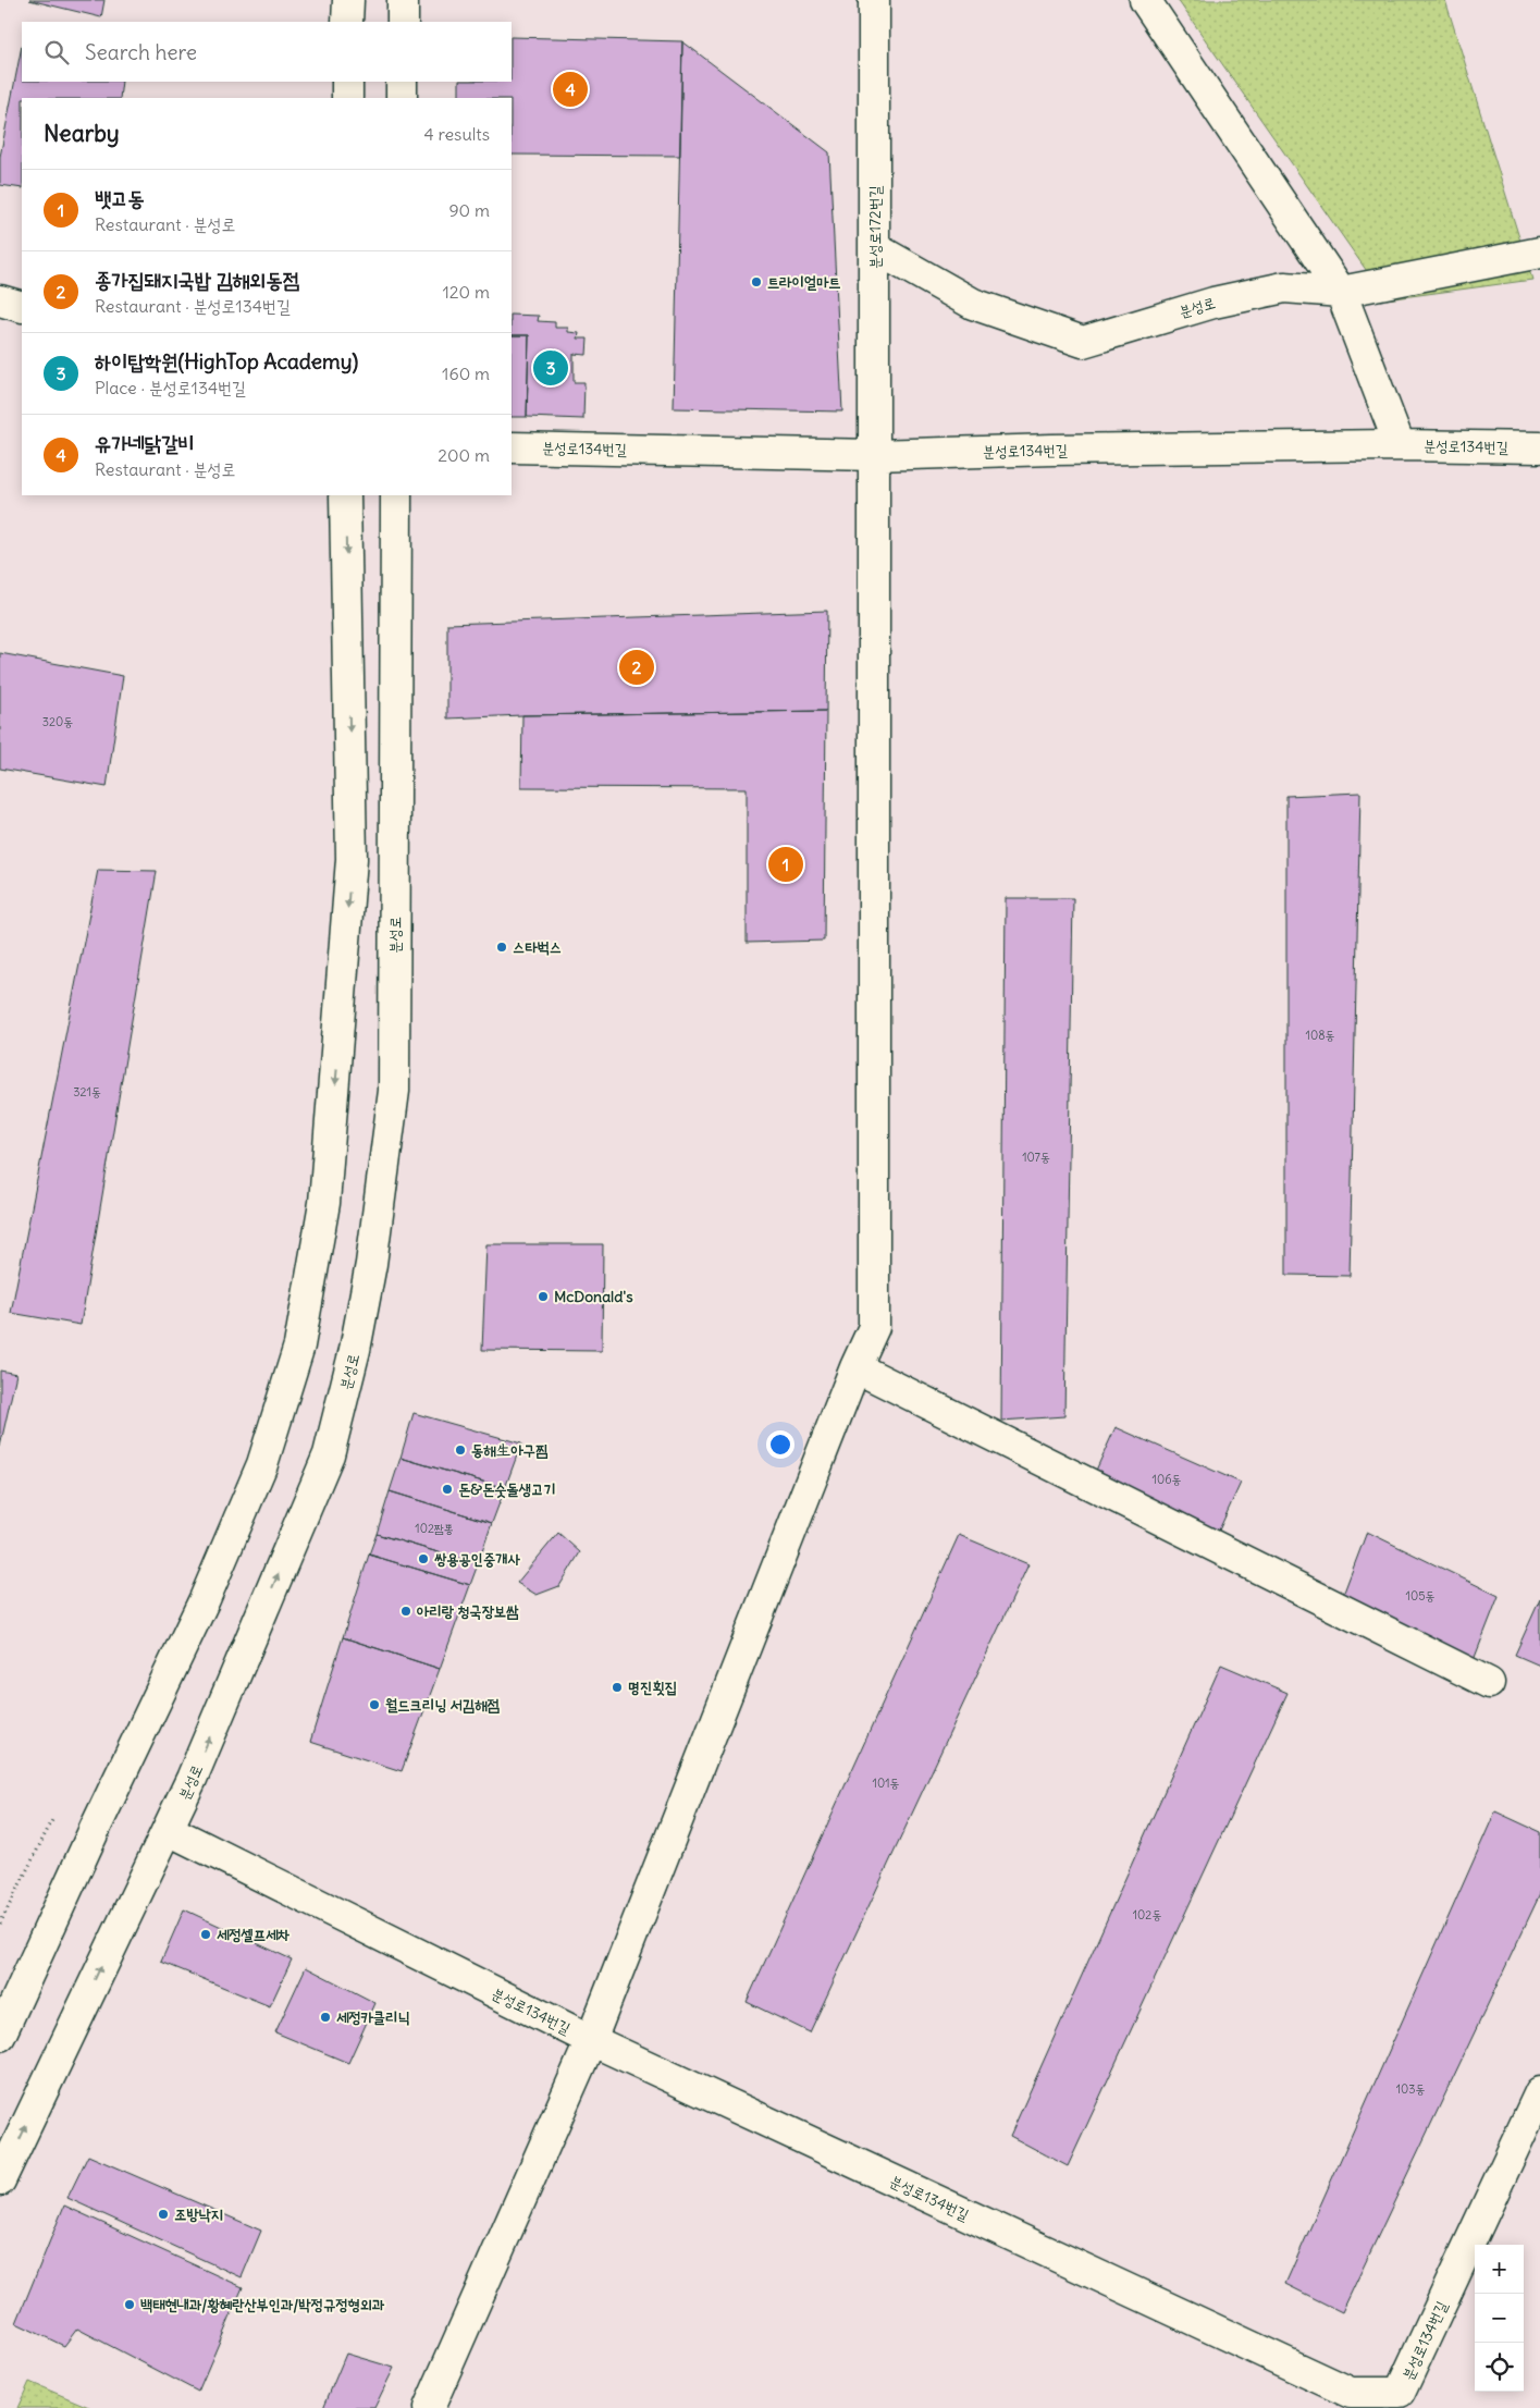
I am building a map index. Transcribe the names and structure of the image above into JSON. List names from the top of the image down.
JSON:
{
  "streets": {
    "street": ["분성로172번길", "분성로", "분성로134번길"]
  },
  "crossings": [
    ["분성로172번길", "분성로"],
    ["분성로172번길", "분성로134번길"],
    ["분성로", "분성로134번길"]
  ],
  "places": [
    "트라이얼마트",
    "스타벅스",
    "McDonald's",
    "동해生아구찜",
    "돈&돈숫돌생고기",
    "쌍용공인중개사",
    "아리랑 청국장보쌈",
    "명진횟집",
    "월드크리닝 서김해점",
    "세정셀프세차",
    "세정카클리닉",
    "조방낙지",
    "백태현내과/황혜란산부인과/박정규정형외과"
  ],
  "house_numbers": [
    "320동",
    "108동",
    "321동",
    "107동",
    "106동",
    "102짬뽕",
    "105동",
    "101동",
    "102동",
    "103동"
  ],
  "page": {
    "search": "Search here",
    "pins": [
      "4",
      "3",
      "2",
      "1"
    ],
    "heading": ["Nearby", "4 results"],
    "list": [
      {
        "mark": "1",
        "name": "뱃고동",
        "note": "Restaurant · 분성로",
        "value": "90 m"
      },
      {
        "mark": "2",
        "name": "종가집돼지국밥 김해외동점",
        "note": "Restaurant · 분성로134번길",
        "value": "120 m"
      },
      {
        "mark": "3",
        "name": "하이탑학원(HighTop Academy)",
        "note": "Place · 분성로134번길",
        "value": "160 m"
      },
      {
        "mark": "4",
        "name": "유가네닭갈비",
        "note": "Restaurant · 분성로",
        "value": "200 m"
      }
    ],
    "map_buttons": ["+", "−"]
  }
}
